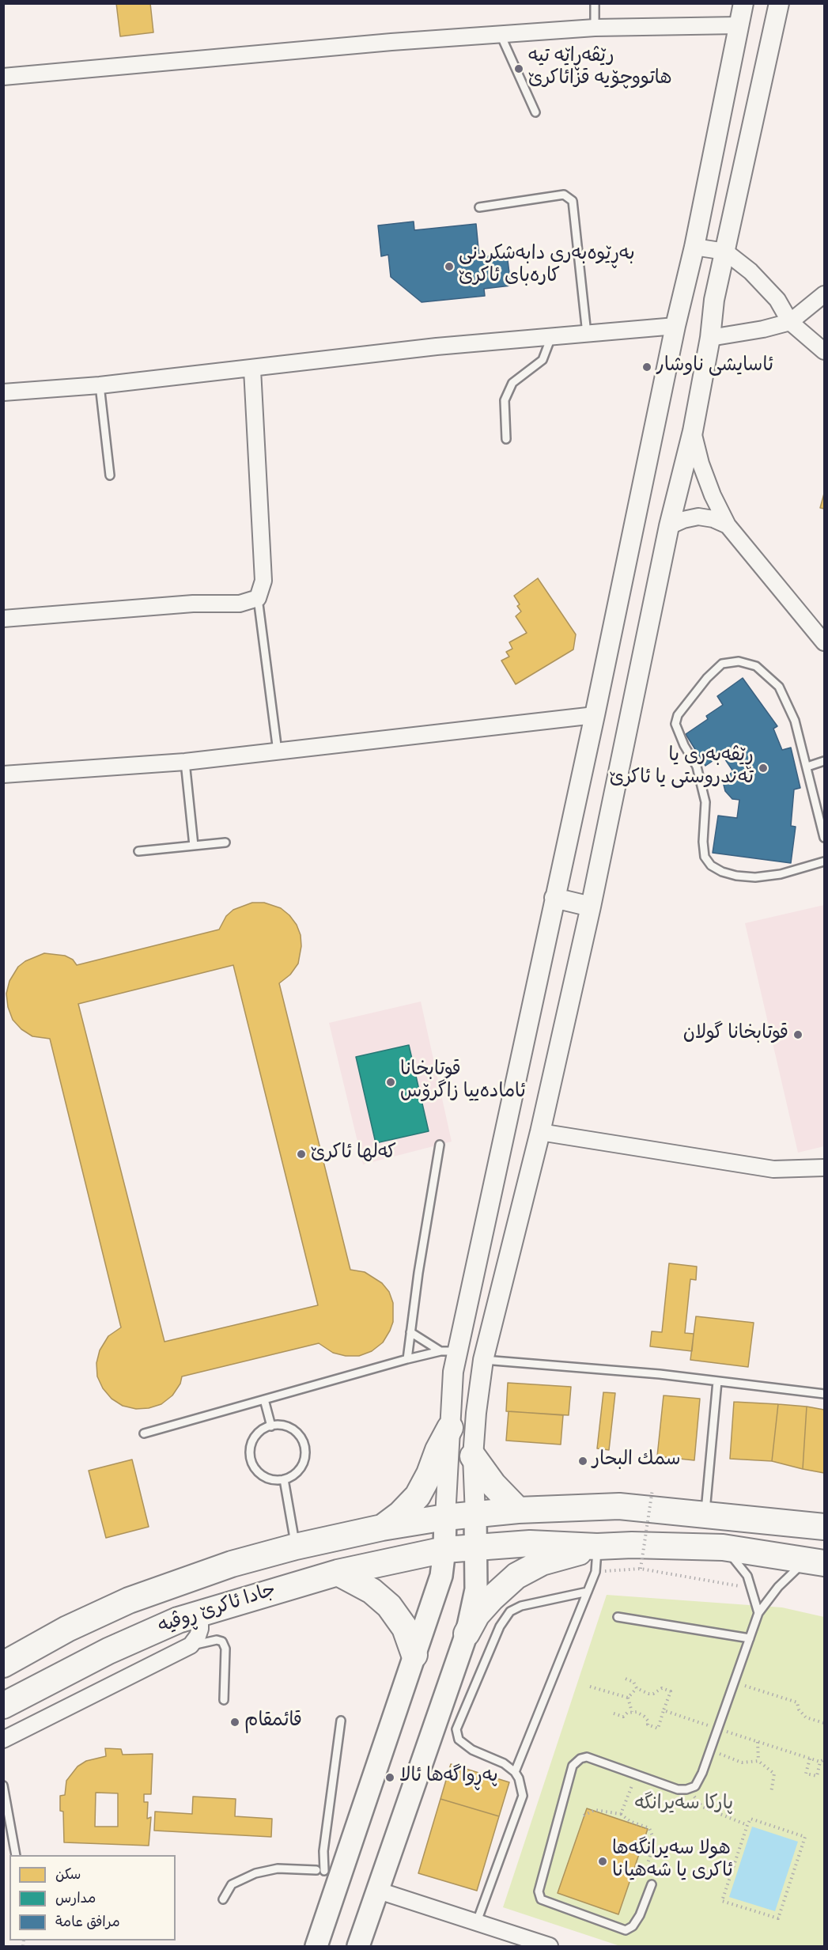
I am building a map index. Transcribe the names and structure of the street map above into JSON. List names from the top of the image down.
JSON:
{
  "streets": {
    "highway": ["جادا ئاکرێ ڕوڤیە"]
  },
  "parks": ["پارکا سەیرانگه"],
  "places": [
    "رێڤەڕاێە تیە هاتووچۆیە قزائاکرێ",
    "بەڕێوەبەری دابەشکردنی کارەبای ئاکرێ",
    "ئاسايشى ناوشار",
    "ڕێڤەبەری یا تەندروستی یا ئاکرێ",
    "قوتابخانا گولان",
    "قوتابخانا ئامادەییا زاگرۆس",
    "کەلها ئاکرێ",
    "سمك البحار",
    "قائمقام",
    "پەڕواگەها ئالا",
    "هولا سەیرانگەها ئاکری یا شەهیانا"
  ],
  "legend": ["سكن", "مدارس", "مرافق عامة"]
}
